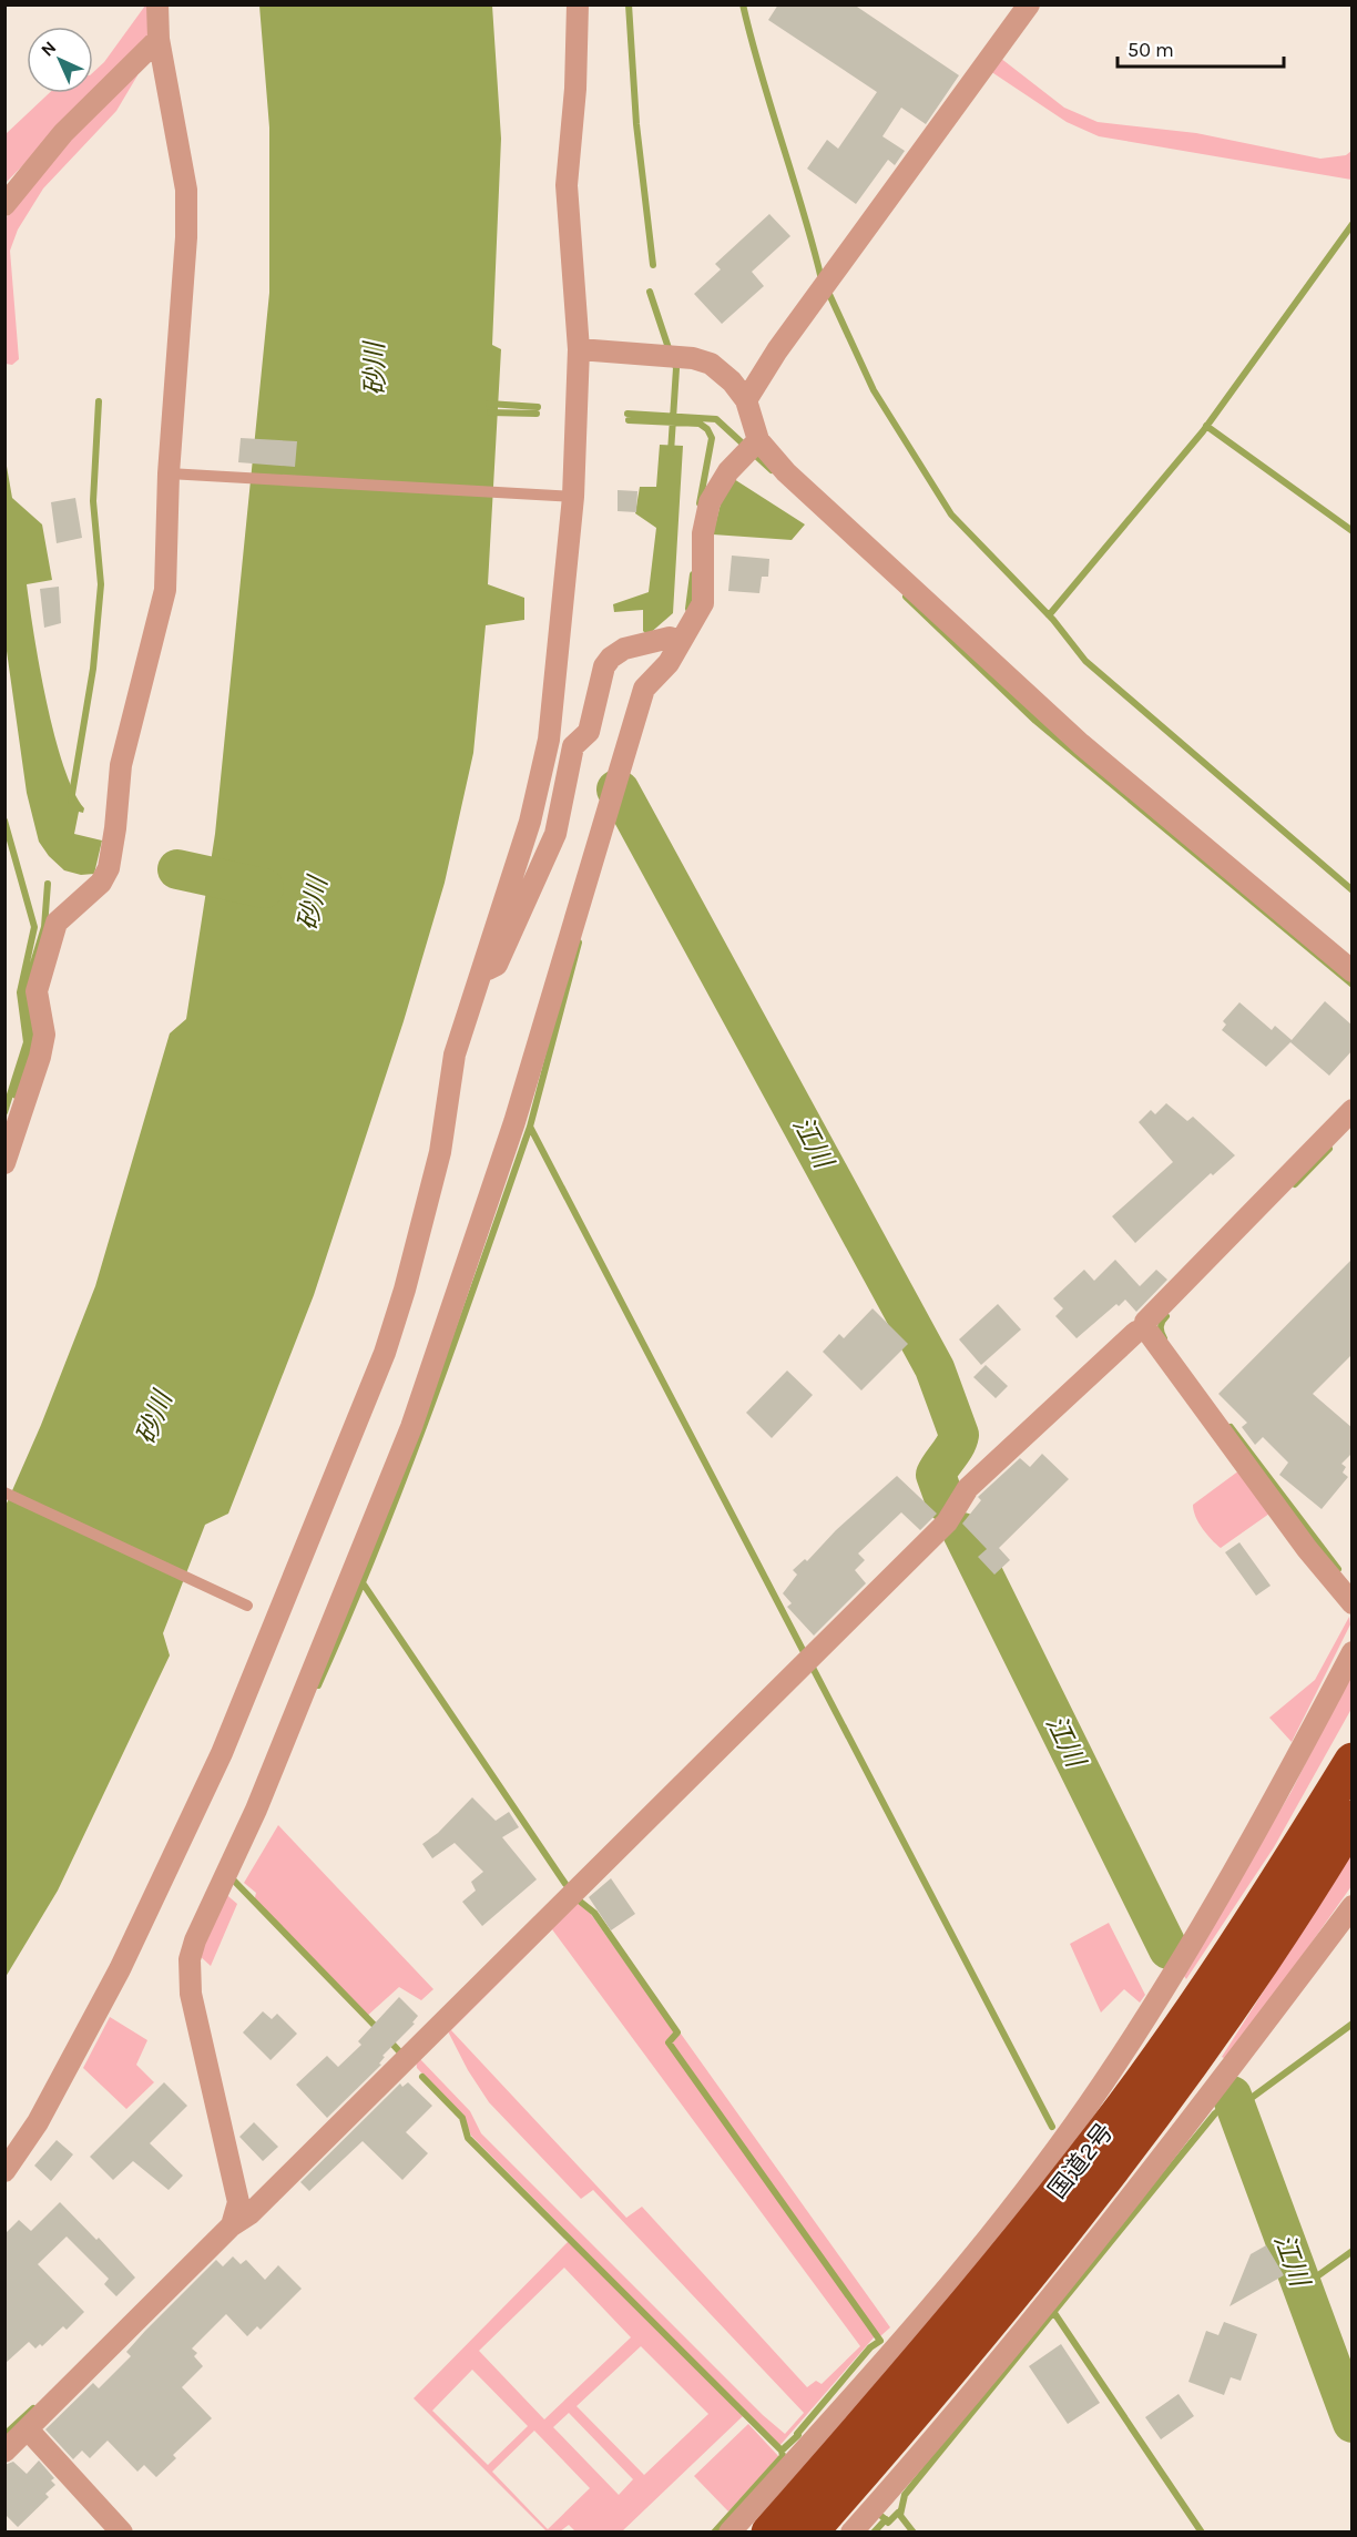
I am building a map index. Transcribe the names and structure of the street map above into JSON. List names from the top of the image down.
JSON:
{
  "streets": {
    "highway": ["国道2号"]
  },
  "water": ["砂川", "江川"],
  "scale_bar": "50 m",
  "north": "top left"
}
